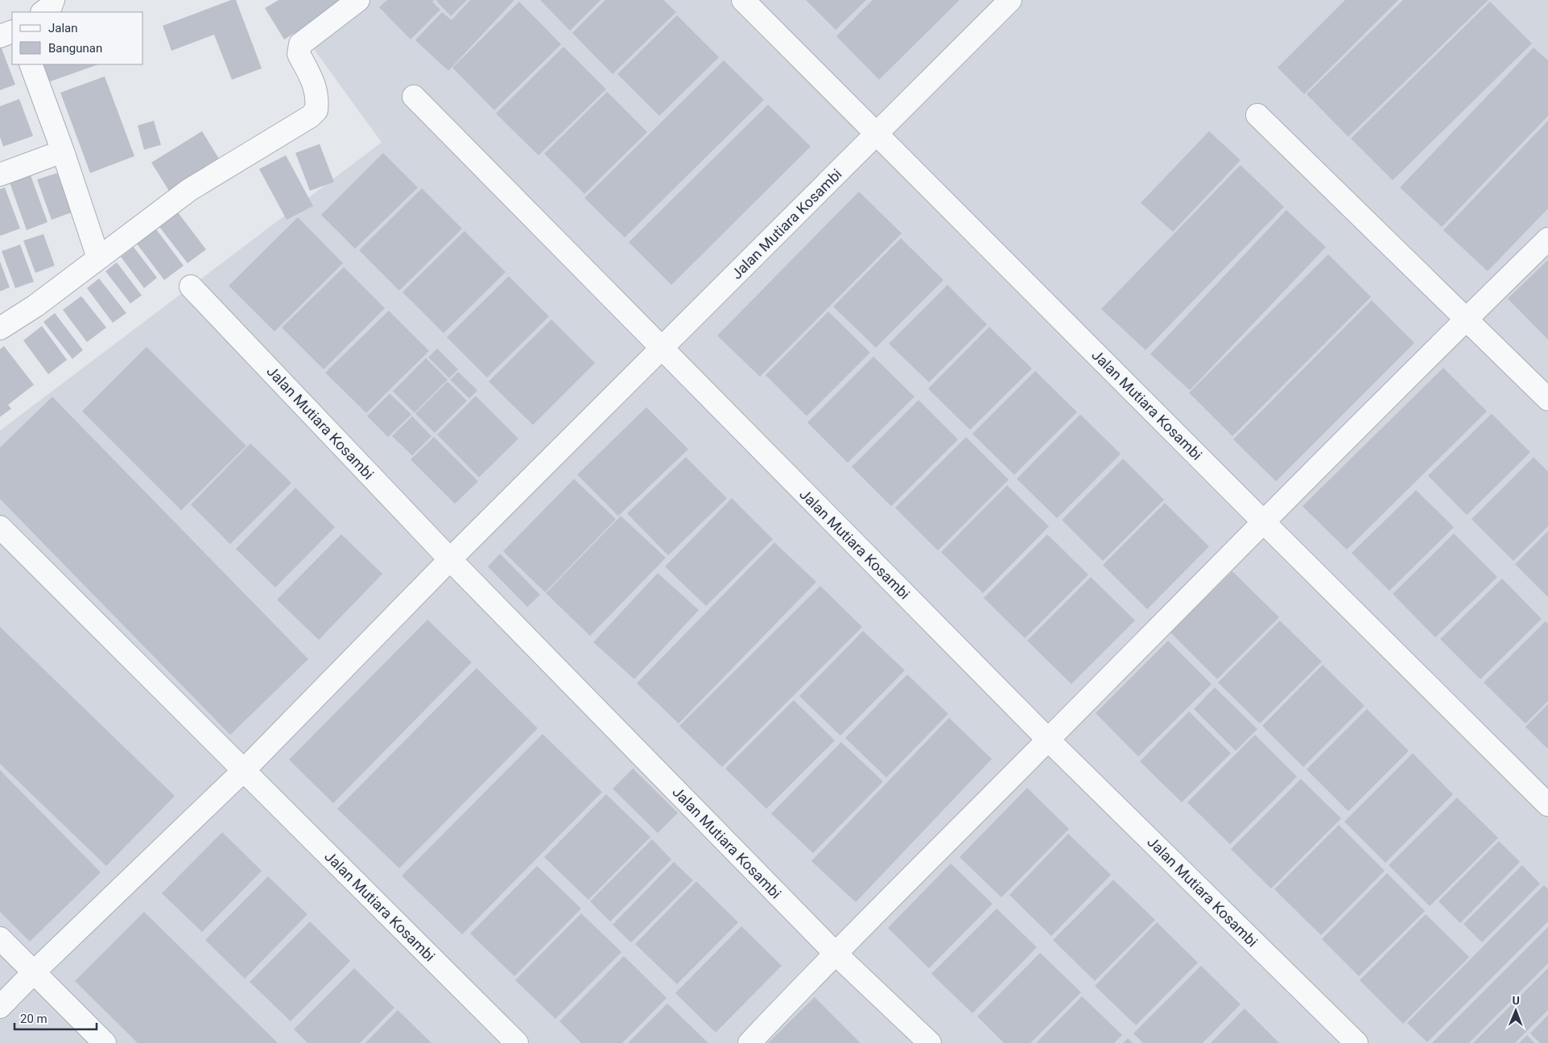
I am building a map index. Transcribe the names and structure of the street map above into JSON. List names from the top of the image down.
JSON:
{
  "streets": {
    "street": ["Jalan Mutiara Kosambi"]
  },
  "legend": ["Jalan", "Bangunan"],
  "scale_bar": "20 m",
  "north": "top"
}
